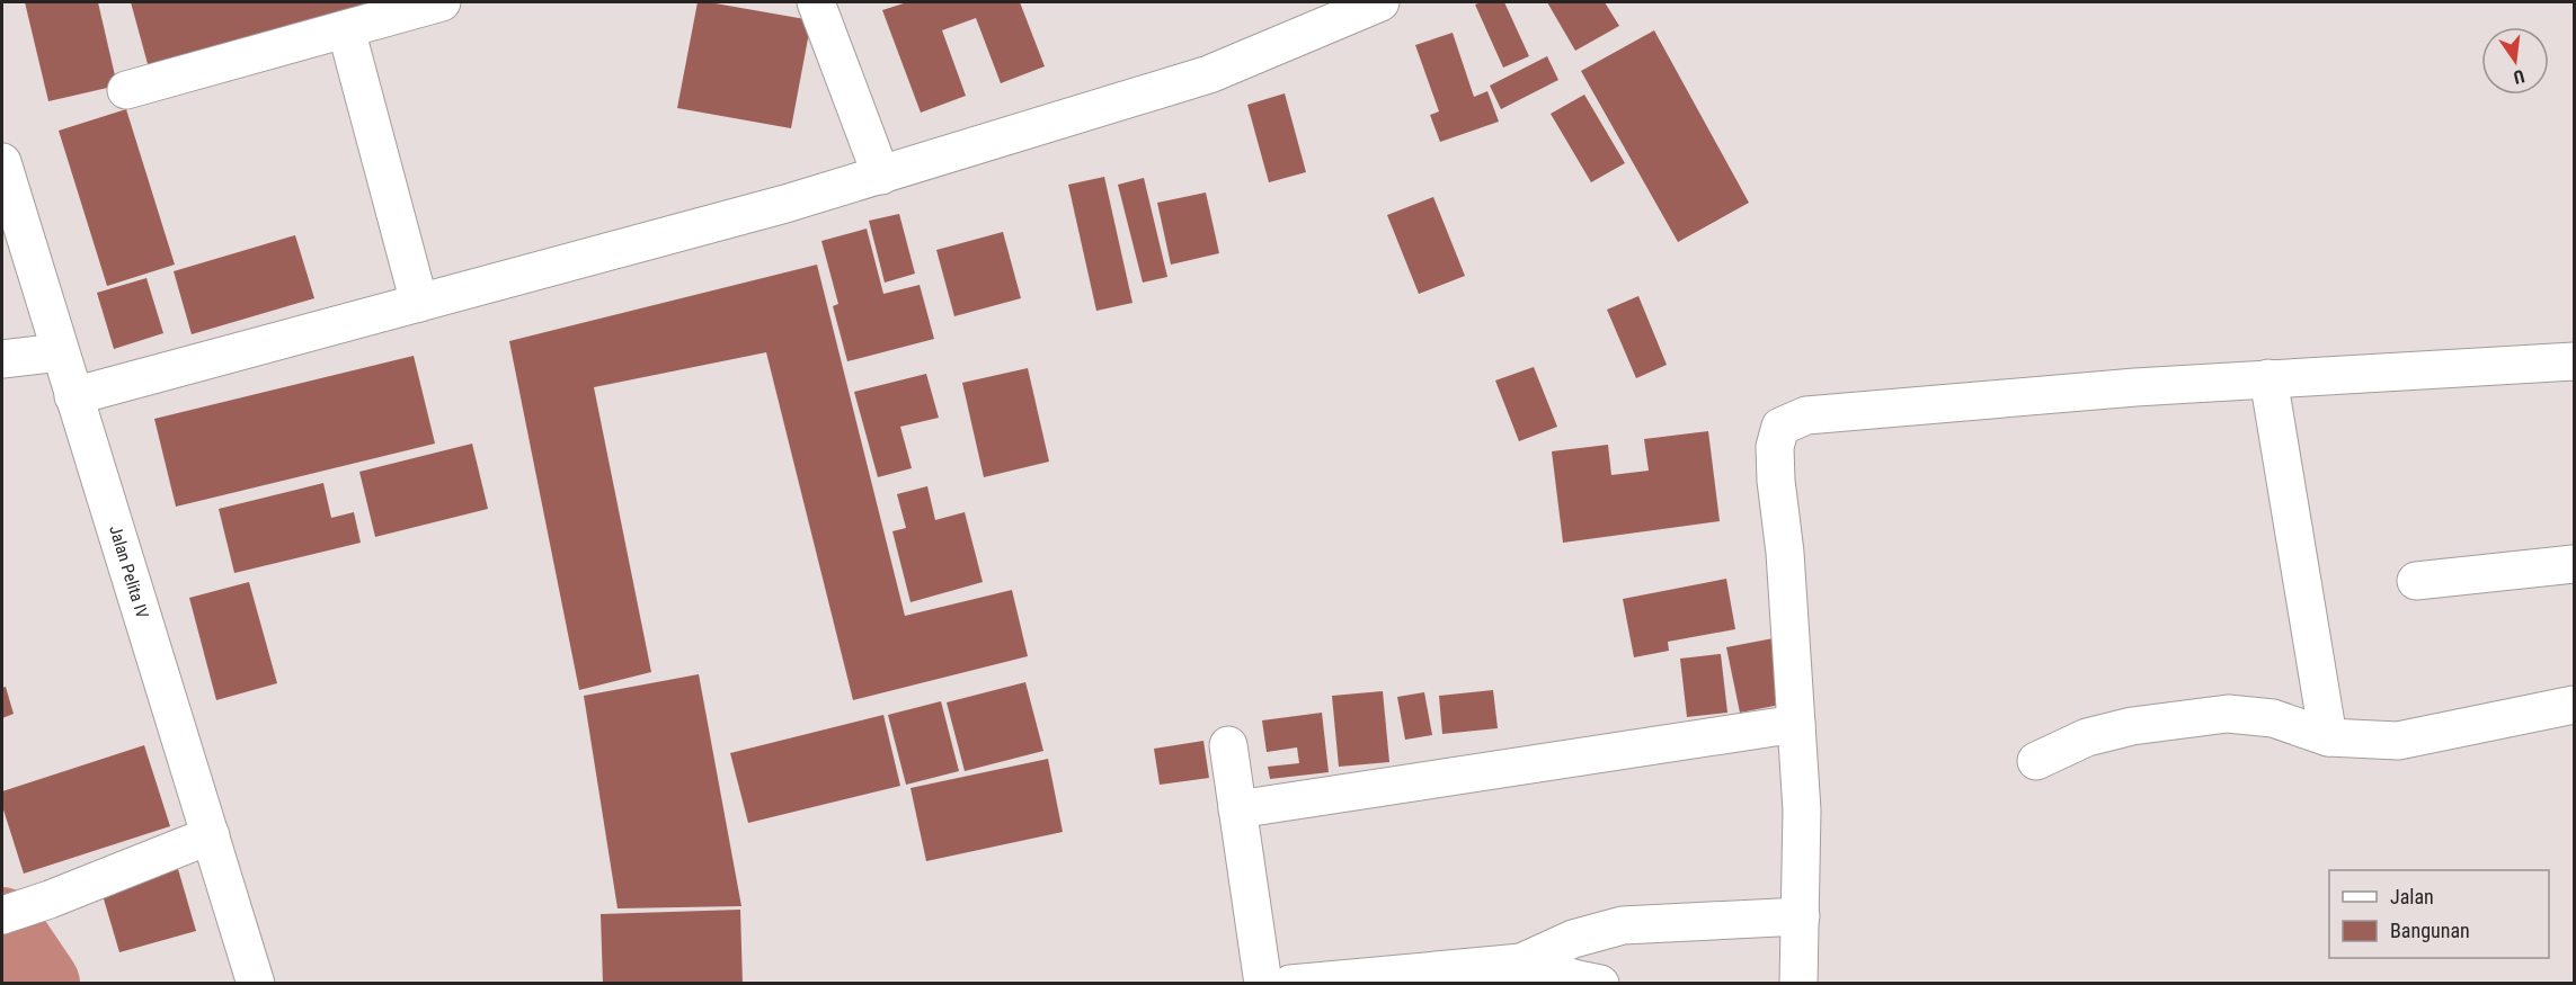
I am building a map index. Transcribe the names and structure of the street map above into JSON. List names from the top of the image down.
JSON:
{
  "streets": {
    "street": ["Jalan Pelita IV"]
  },
  "legend": ["Jalan", "Bangunan"],
  "north": "bottom"
}
